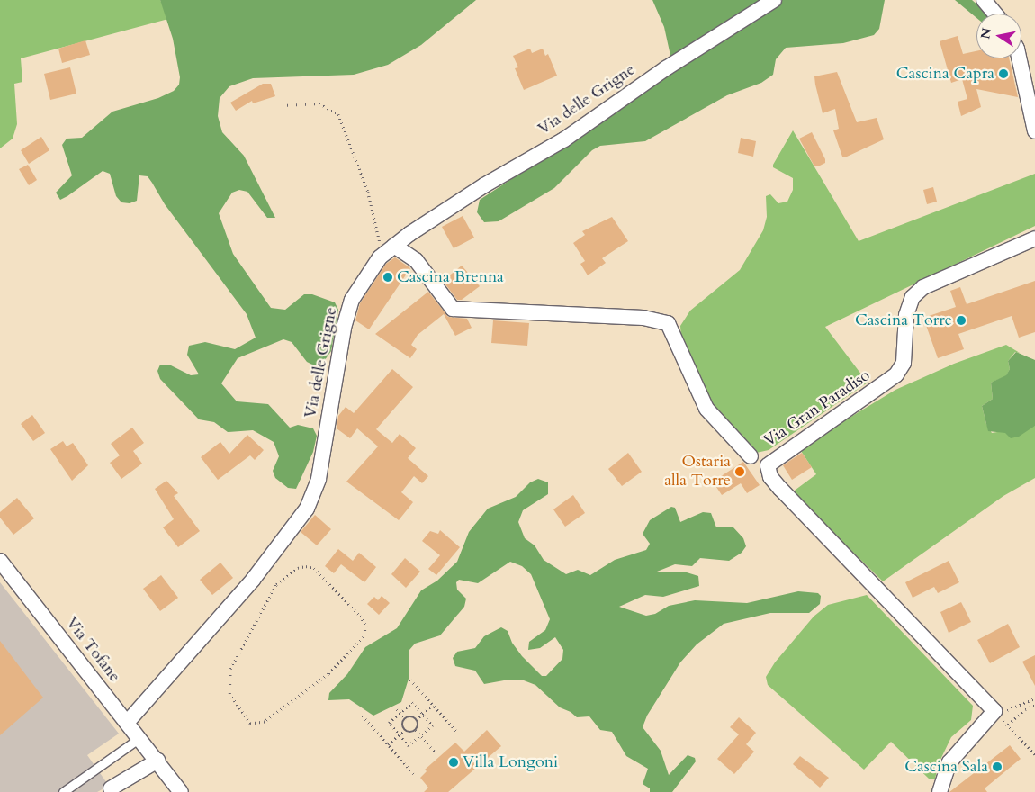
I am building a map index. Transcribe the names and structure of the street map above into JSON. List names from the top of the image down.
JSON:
{
  "streets": {
    "street": ["Via delle Grigne", "Via Gran Paradiso", "Via Tofane"]
  },
  "crossings": [
    ["Via delle Grigne", "Via Gran Paradiso"],
    ["Via delle Grigne", "Via Tofane"]
  ],
  "places": [
    "Cascina Capra",
    "Cascina Brenna",
    "Cascina Torre",
    "Ostaria alla Torre",
    "Villa Longoni",
    "Cascina Sala"
  ],
  "north": "left"
}
